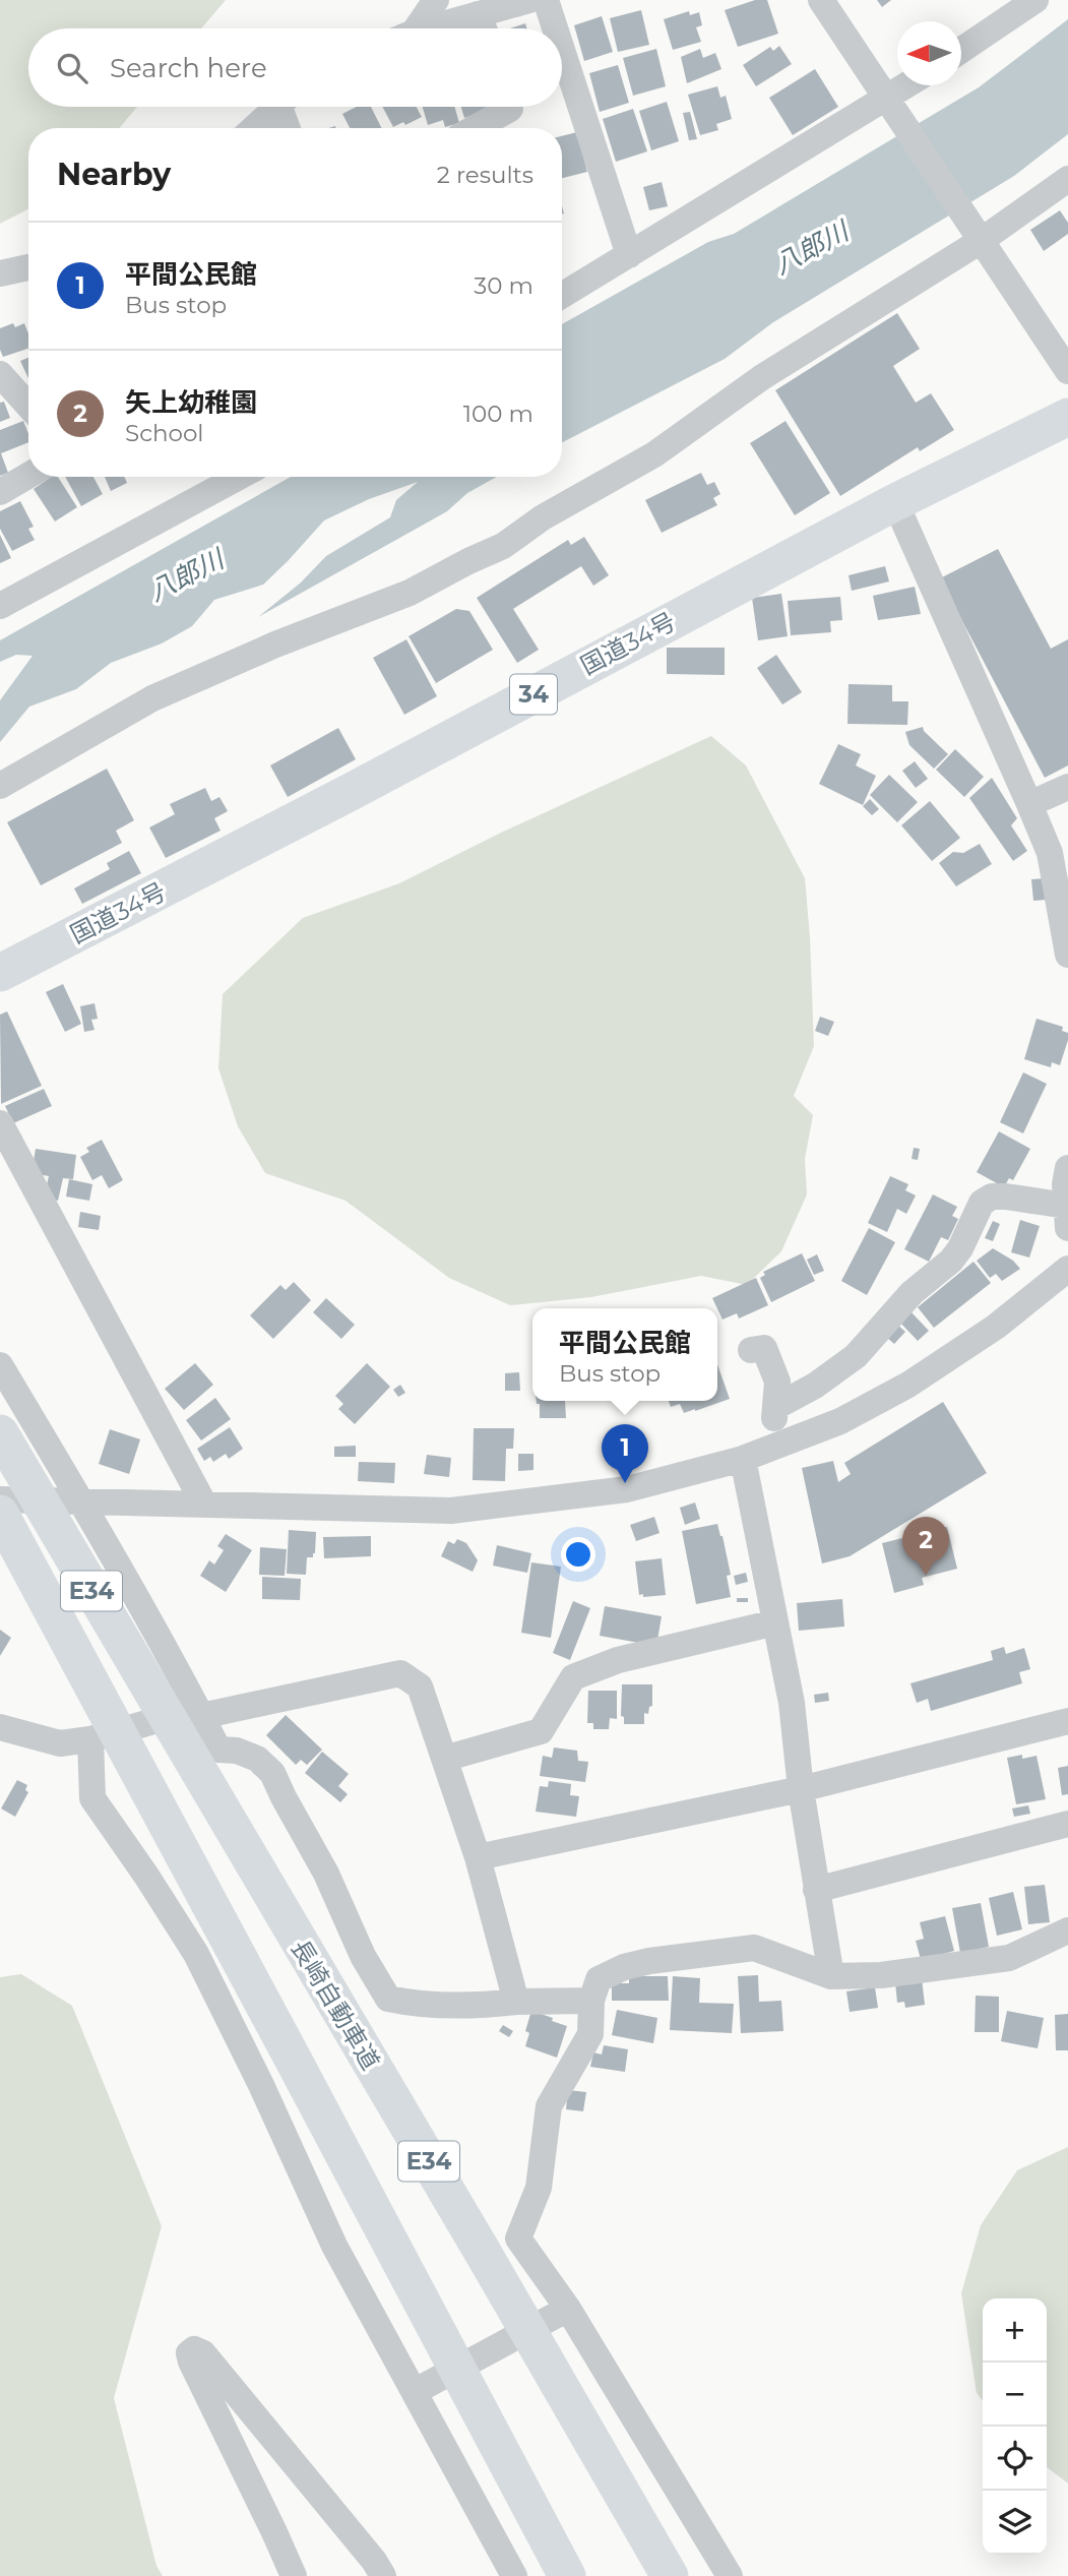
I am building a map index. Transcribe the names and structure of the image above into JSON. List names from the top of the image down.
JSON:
{
  "streets": {
    "highway": [
      "国道34号",
      "34",
      "E34",
      "長崎自動車道"
    ]
  },
  "water": ["八郎川"],
  "north": "left",
  "page": {
    "search": "Search here",
    "heading": ["Nearby", "2 results"],
    "list": [
      {
        "mark": "1",
        "name": "平間公民館",
        "note": "Bus stop",
        "value": "30 m"
      },
      {
        "mark": "2",
        "name": "矢上幼稚園",
        "note": "School",
        "value": "100 m"
      }
    ],
    "popup": ["平間公民館", "Bus stop"],
    "pins": ["1", "2"],
    "map_buttons": ["+", "−"]
  }
}
